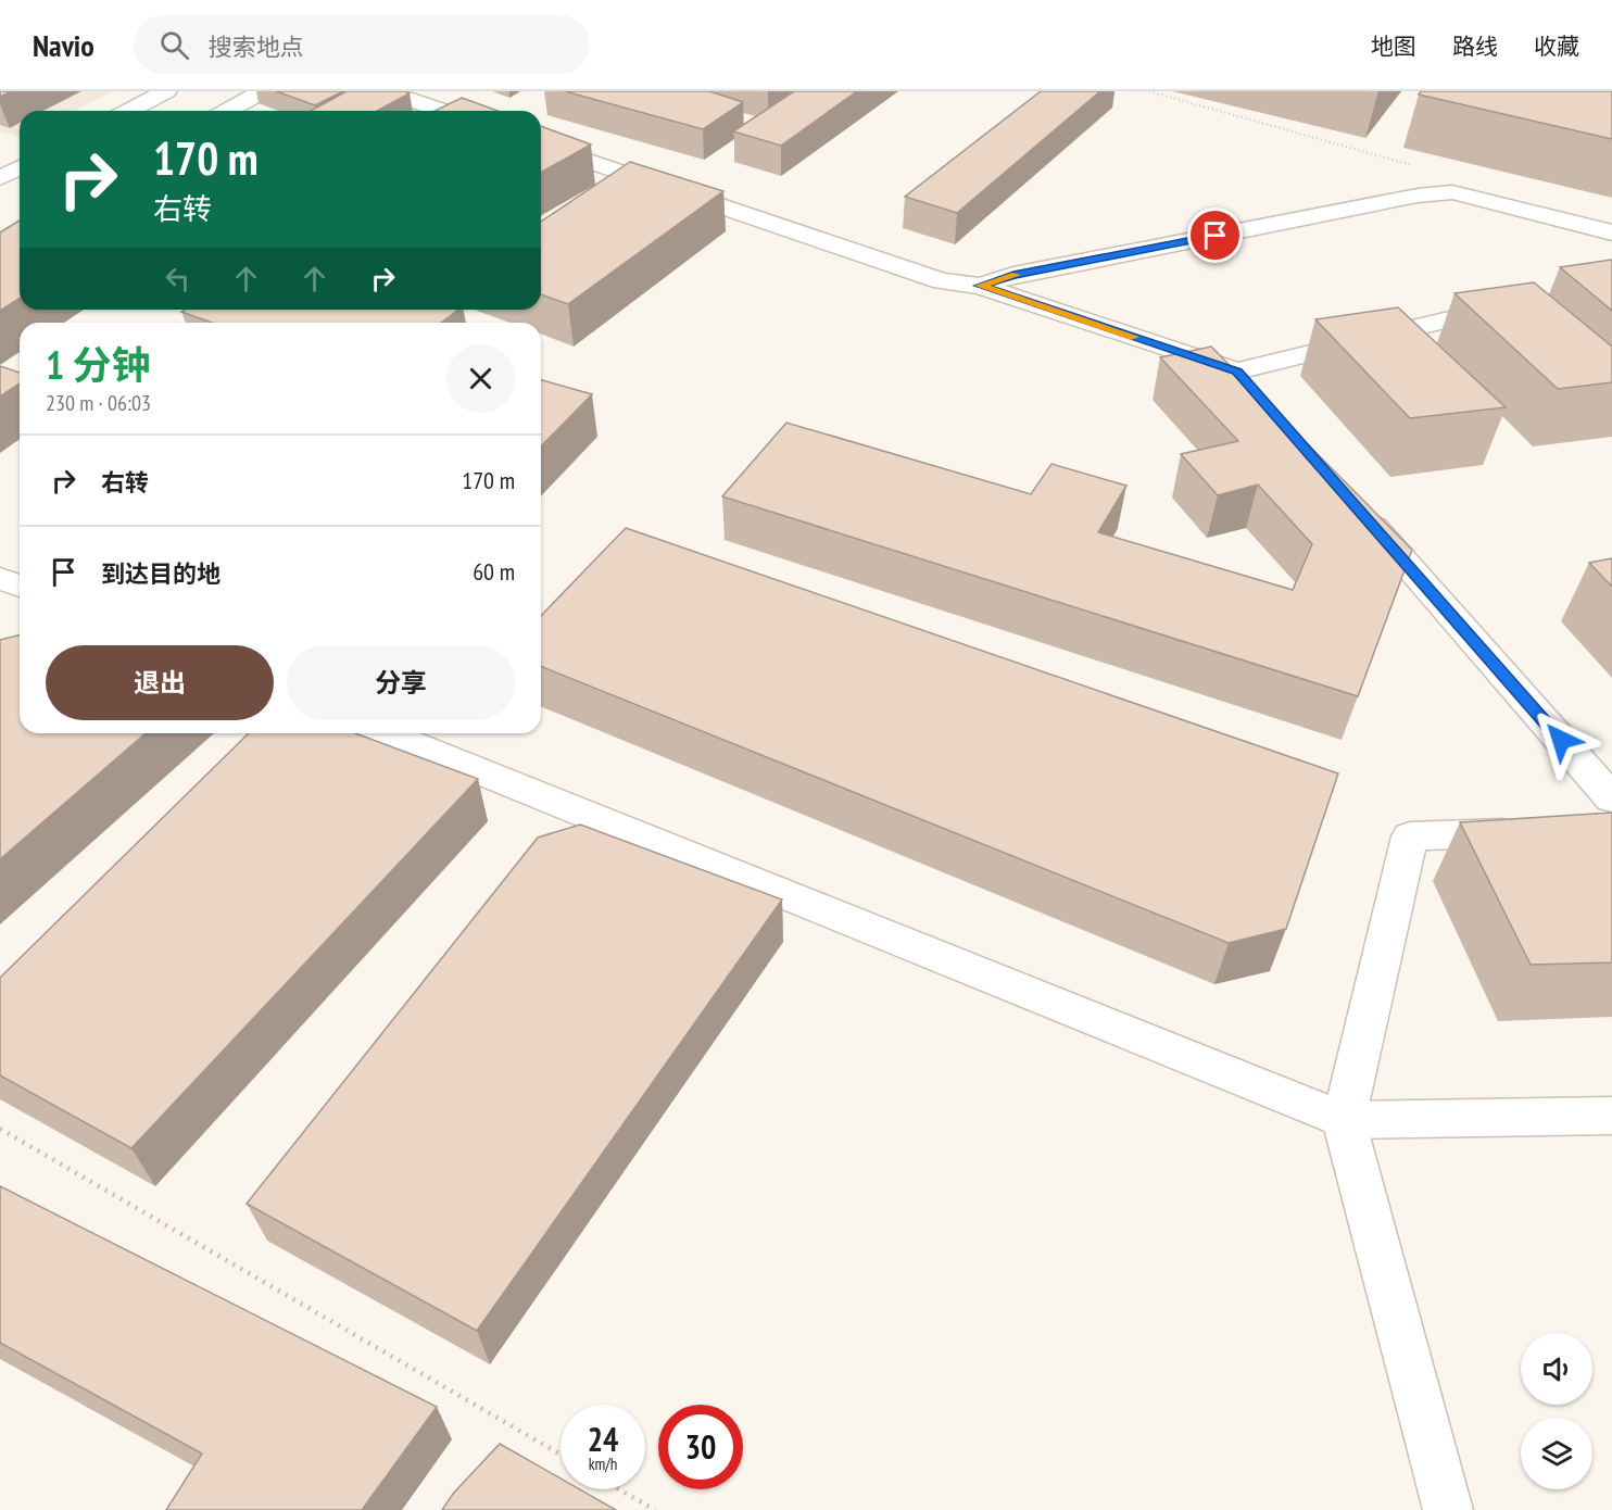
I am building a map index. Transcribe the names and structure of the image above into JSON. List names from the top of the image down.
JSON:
{
  "page": {
    "header": "Navio",
    "search": "搜索地点",
    "nav": ["地图", "路线", "收藏"],
    "turn": ["170 m", "右转"],
    "heading": ["1 分钟", "230 m · 06:03"],
    "list": [
      {
        "name": "右转",
        "value": "170 m"
      },
      {
        "name": "到达目的地",
        "value": "60 m"
      }
    ],
    "buttons": ["退出", "分享"],
    "speed": "24 km/h",
    "limit": "30"
  }
}
